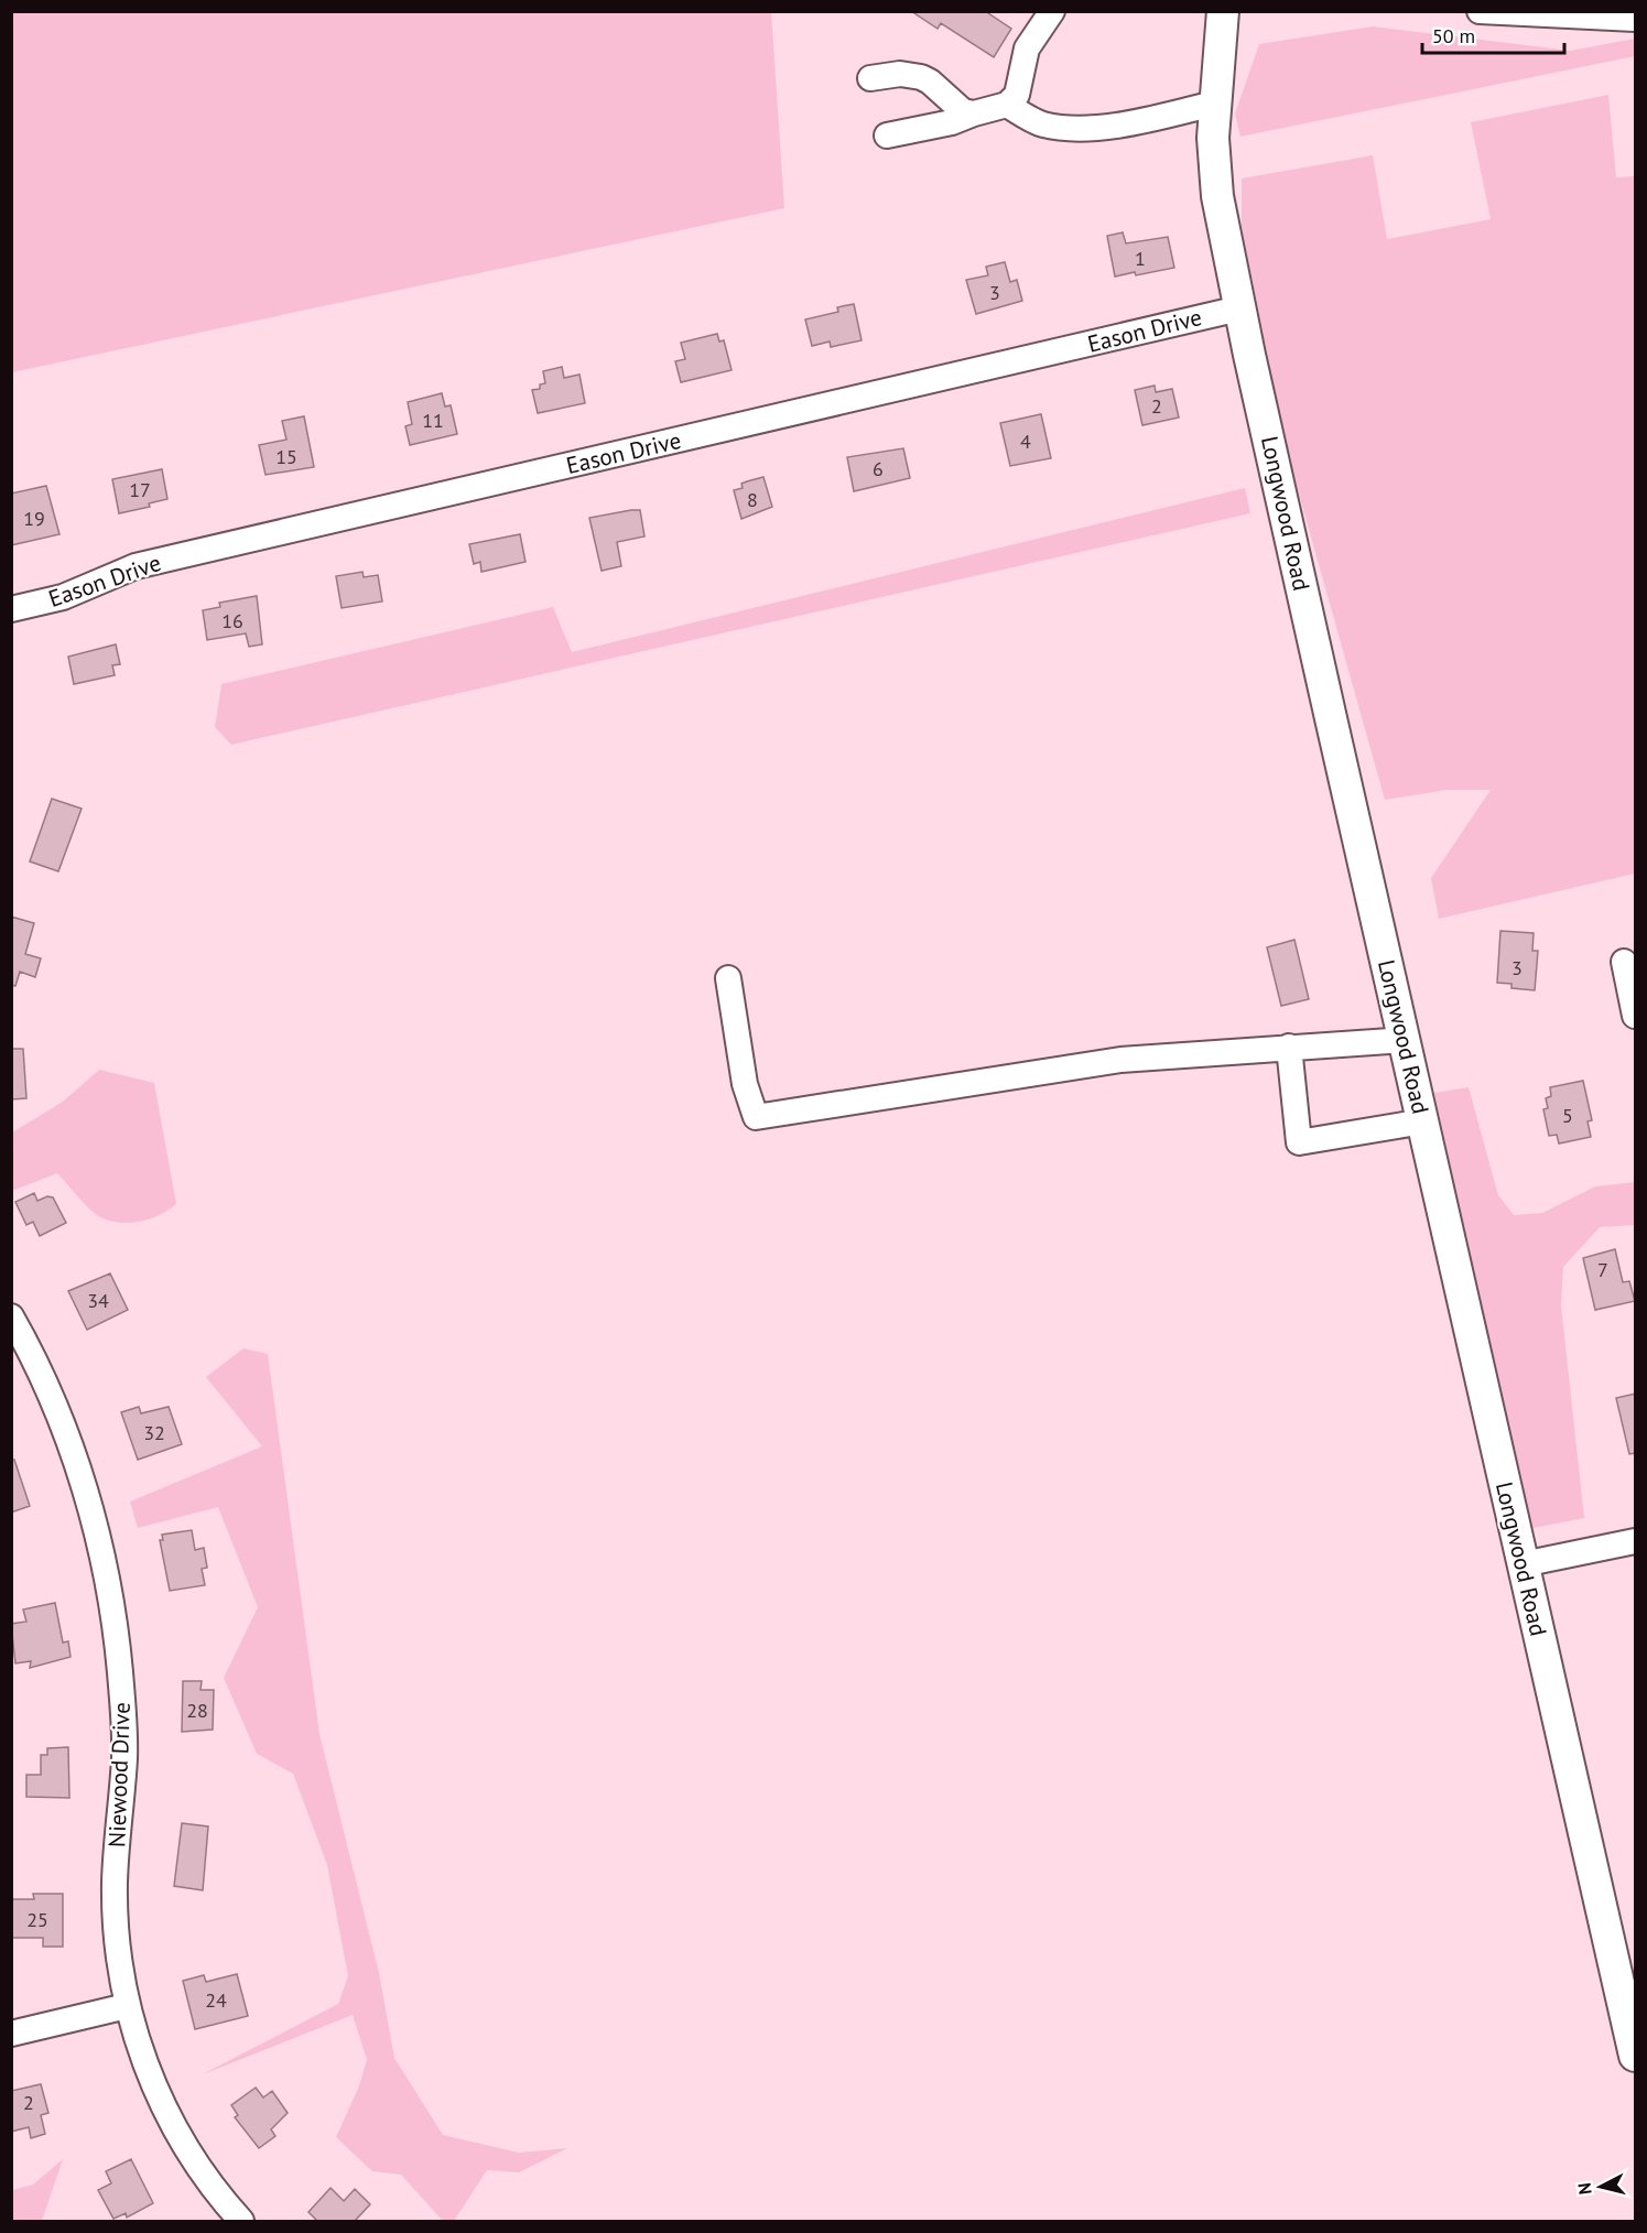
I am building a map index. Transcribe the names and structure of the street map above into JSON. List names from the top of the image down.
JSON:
{
  "streets": {
    "main road": ["Longwood Road"],
    "street": ["Eason Drive", "Niewood Drive"]
  },
  "crossings": [
    ["Eason Drive", "Longwood Road"]
  ],
  "house_numbers": [
    "1",
    "3",
    "2",
    "11",
    "4",
    "15",
    "6",
    "17",
    "8",
    "19",
    "16",
    "3",
    "5",
    "7",
    "34",
    "32",
    "28",
    "25",
    "24",
    "2"
  ],
  "scale_bar": "50 m",
  "north": "left"
}
